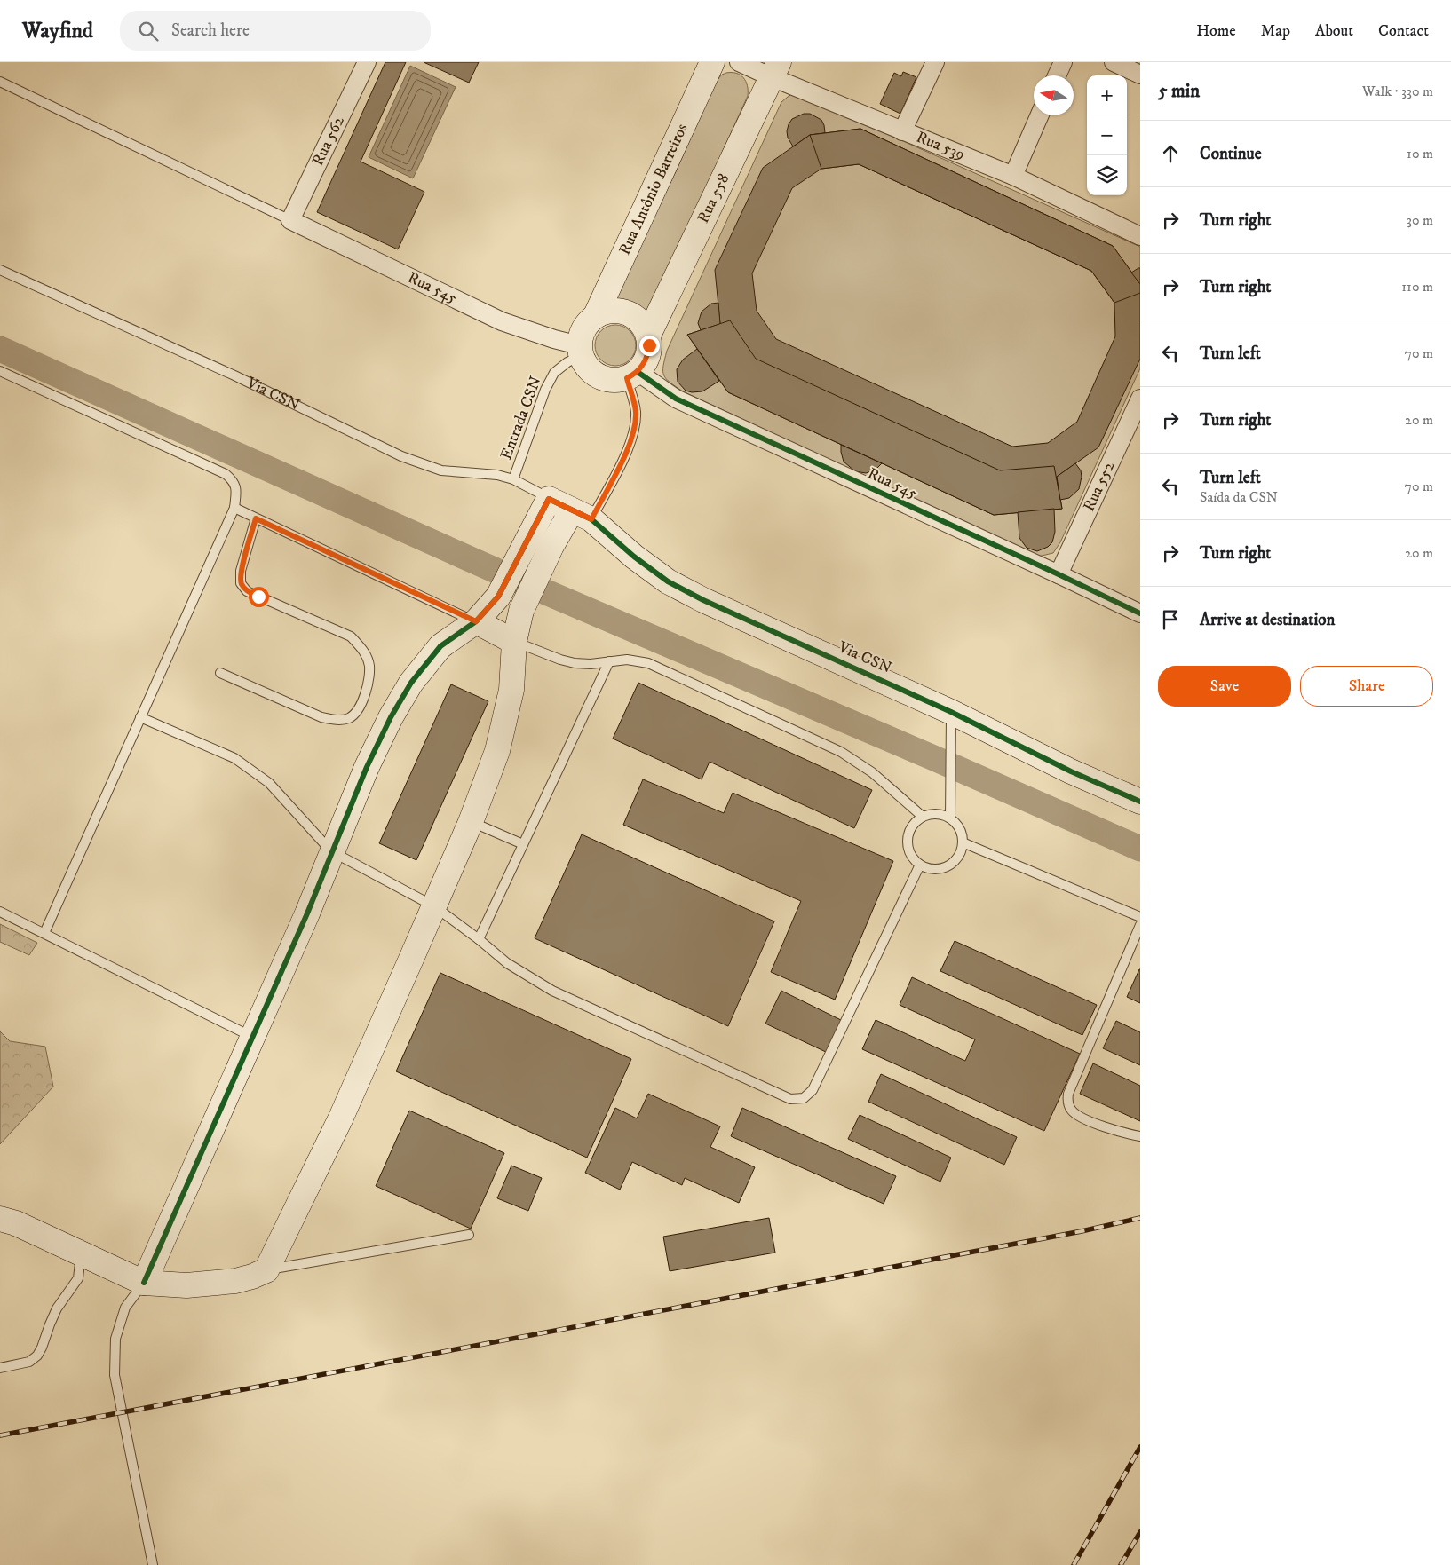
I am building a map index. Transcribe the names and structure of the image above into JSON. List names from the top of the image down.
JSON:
{
  "streets": {
    "street": [
      "Rua 562",
      "Rua 539",
      "Rua Antônio Barreiros",
      "Rua 558",
      "Rua 545",
      "Via CSN",
      "Rua 552"
    ],
    "lane": ["Entrada CSN"]
  },
  "crossings": [
    ["Rua 562", "Rua 545"],
    ["Rua 539", "Rua 558"],
    ["Rua Antônio Barreiros", "Rua 558"],
    ["Rua Antônio Barreiros", "Rua 545"],
    ["Rua Antônio Barreiros", "Entrada CSN"],
    ["Rua 558", "Rua 545"],
    ["Rua 558", "Entrada CSN"],
    ["Rua 545", "Entrada CSN"],
    ["Rua 545", "Rua 552"],
    ["Via CSN", "Entrada CSN"]
  ],
  "north": "left",
  "page": {
    "header": "Wayfind",
    "search": "Search here",
    "nav": [
      "Home",
      "Map",
      "About",
      "Contact"
    ],
    "heading": ["5 min", "Walk · 330 m"],
    "map_buttons": ["+", "−"],
    "list": [
      ["Continue", "10 m"],
      ["Turn right", "30 m"],
      ["Turn right", "110 m"],
      ["Turn left", "70 m"],
      ["Turn right", "20 m"],
      ["Turn left", "Saída da CSN", "70 m"],
      ["Turn right", "20 m"],
      "Arrive at destination"
    ],
    "buttons": ["Save", "Share"]
  }
}
